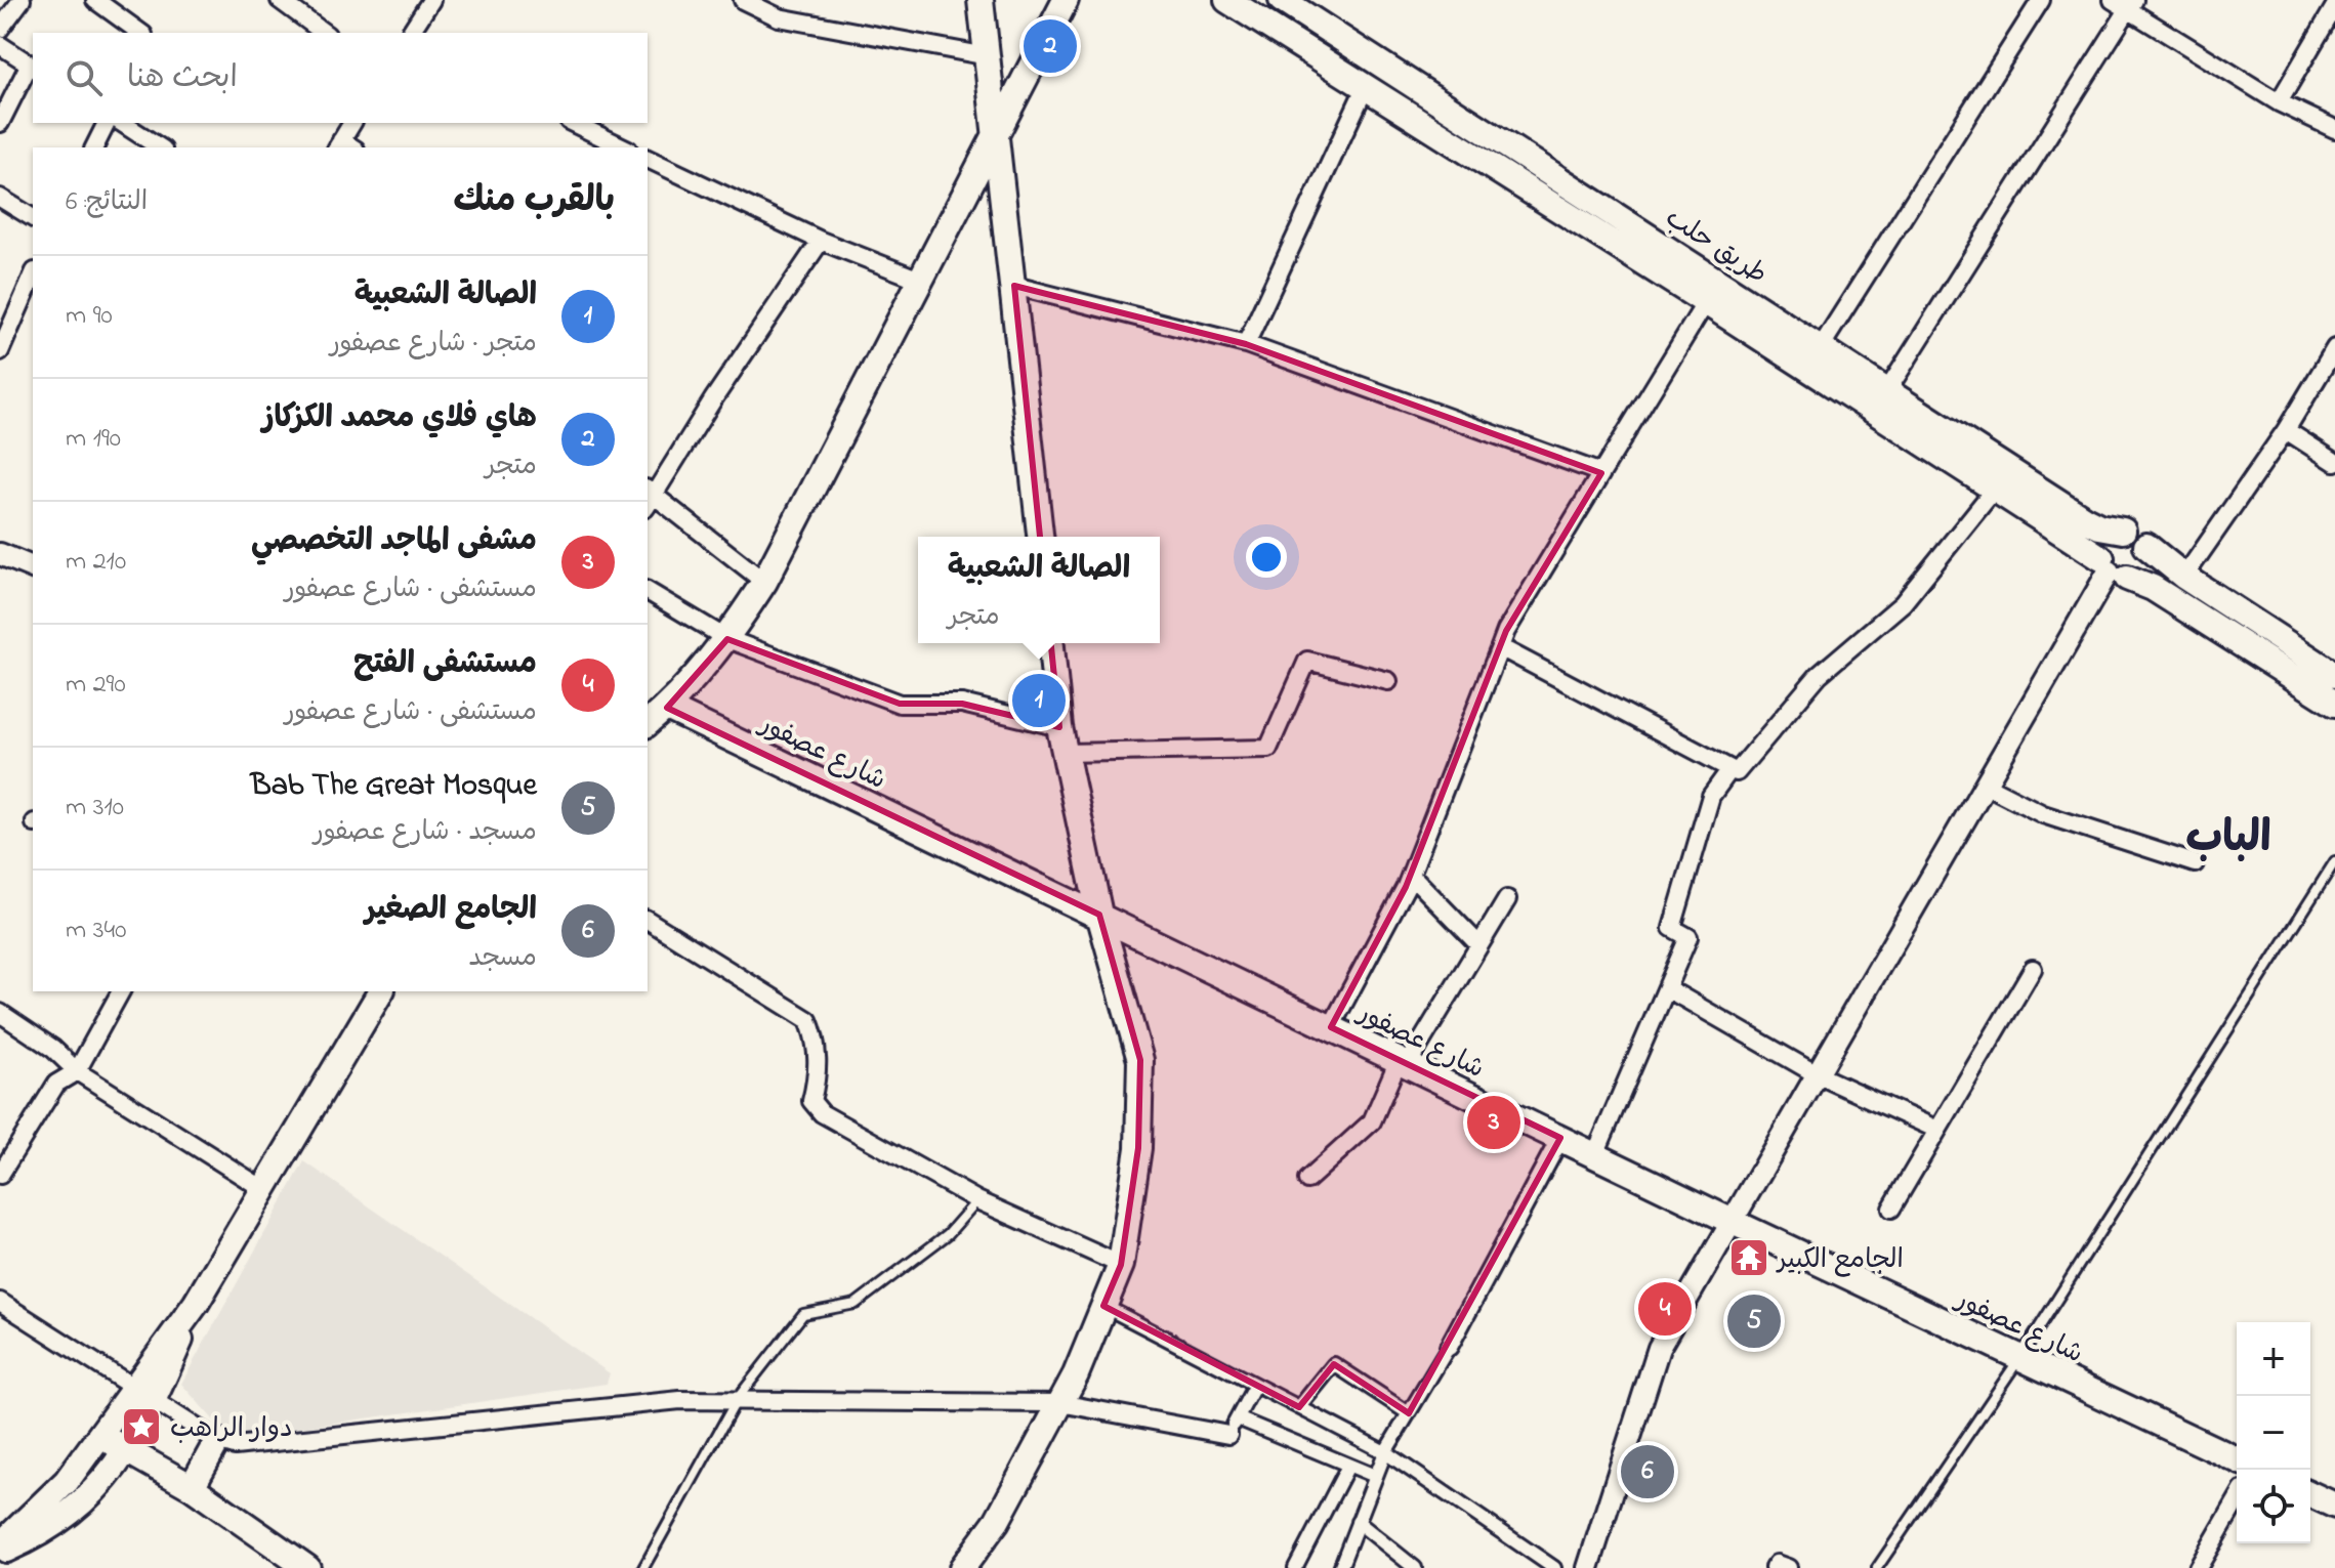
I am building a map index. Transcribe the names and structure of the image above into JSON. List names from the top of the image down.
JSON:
{
  "streets": {
    "main road": ["طريق حلب", "شارع عصفور"]
  },
  "districts": ["الباب"],
  "places": {
    "temple": ["الجامع الكبير"],
    "place": ["دوار الراهب"]
  },
  "page": {
    "pins": [
      "2",
      "1",
      "3",
      "4",
      "5",
      "6"
    ],
    "search": "ابحث هنا",
    "heading": ["بالقرب منك", "النتائج: 6"],
    "list": [
      {
        "mark": "1",
        "name": "الصالة الشعبية",
        "note": "متجر · شارع عصفور",
        "value": "90 m"
      },
      {
        "mark": "2",
        "name": "هاي فلاي محمد الكزكاز",
        "note": "متجر",
        "value": "190 m"
      },
      {
        "mark": "3",
        "name": "مشفى الماجد التخصصي",
        "note": "مستشفى · شارع عصفور",
        "value": "210 m"
      },
      {
        "mark": "4",
        "name": "مستشفى الفتح",
        "note": "مستشفى · شارع عصفور",
        "value": "290 m"
      },
      {
        "mark": "5",
        "name": "Bab The Great Mosque",
        "note": "مسجد · شارع عصفور",
        "value": "310 m"
      },
      {
        "mark": "6",
        "name": "الجامع الصغير",
        "note": "مسجد",
        "value": "340 m"
      }
    ],
    "popup": ["الصالة الشعبية", "متجر"],
    "map_buttons": ["+", "−"]
  }
}
